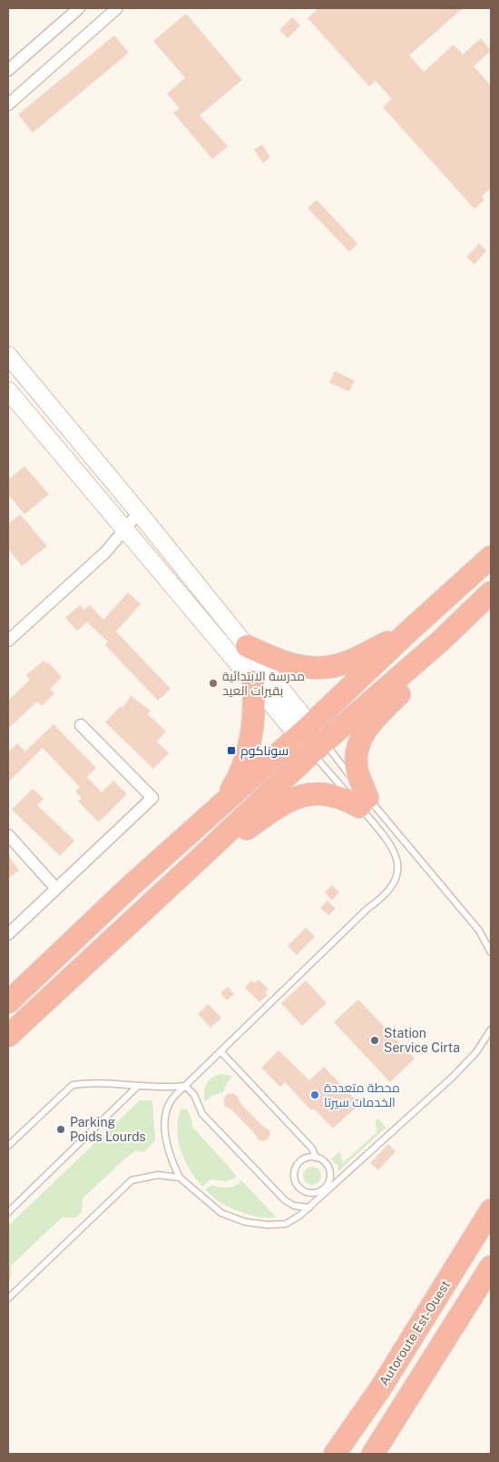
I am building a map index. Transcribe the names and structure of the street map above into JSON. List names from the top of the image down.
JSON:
{
  "streets": {
    "highway": ["Autoroute Est-Ouest"]
  },
  "places": {
    "other": [
      "مدرسة الابتدائية بقيرات العيد",
      "Station Service Cirta",
      "محطة متعددة الخدمات سيرتا",
      "Parking Poids Lourds"
    ],
    "transit": ["سوناكوم"]
  }
}
